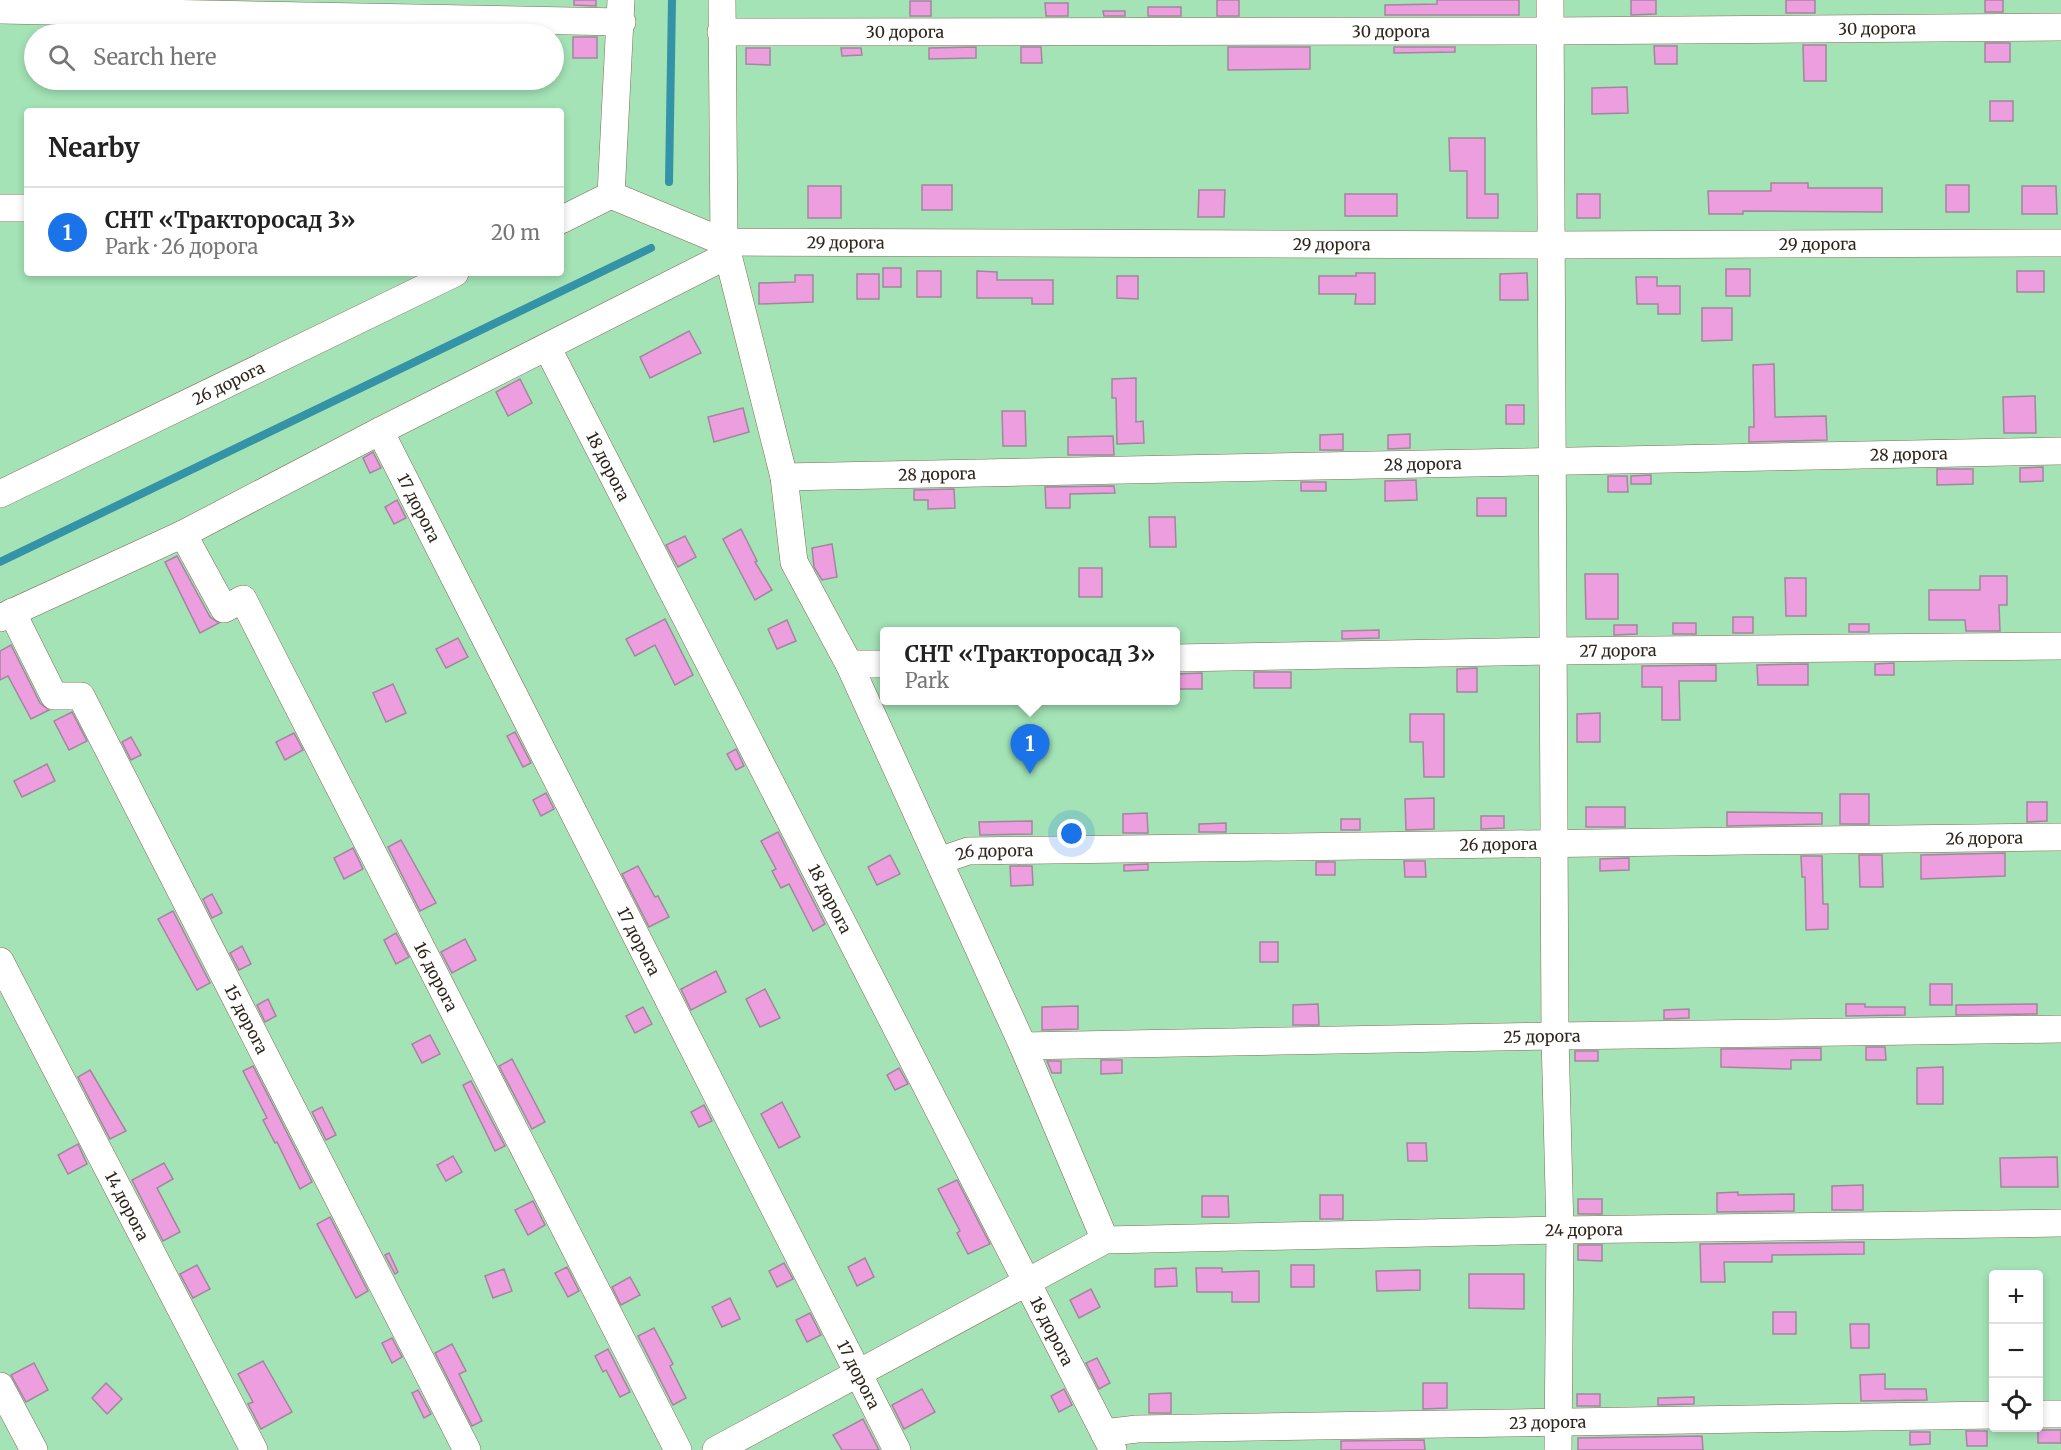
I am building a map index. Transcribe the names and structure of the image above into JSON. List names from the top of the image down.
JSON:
{
  "streets": {
    "street": [
      "30 дорога",
      "29 дорога",
      "26 дорога",
      "28 дорога",
      "18 дорога",
      "17 дорога",
      "27 дорога",
      "16 дорога",
      "15 дорога",
      "25 дорога",
      "14 дорога",
      "24 дорога",
      "23 дорога"
    ]
  },
  "crossings": [
    ["18 дорога", "23 дорога"]
  ],
  "page": {
    "search": "Search here",
    "heading": "Nearby",
    "list": [
      {
        "mark": "1",
        "name": "СНТ «Тракторосад 3»",
        "note": "Park · 26 дорога",
        "value": "20 m"
      }
    ],
    "popup": ["СНТ «Тракторосад 3»", "Park"],
    "pins": "1",
    "map_buttons": ["+", "−"]
  }
}
